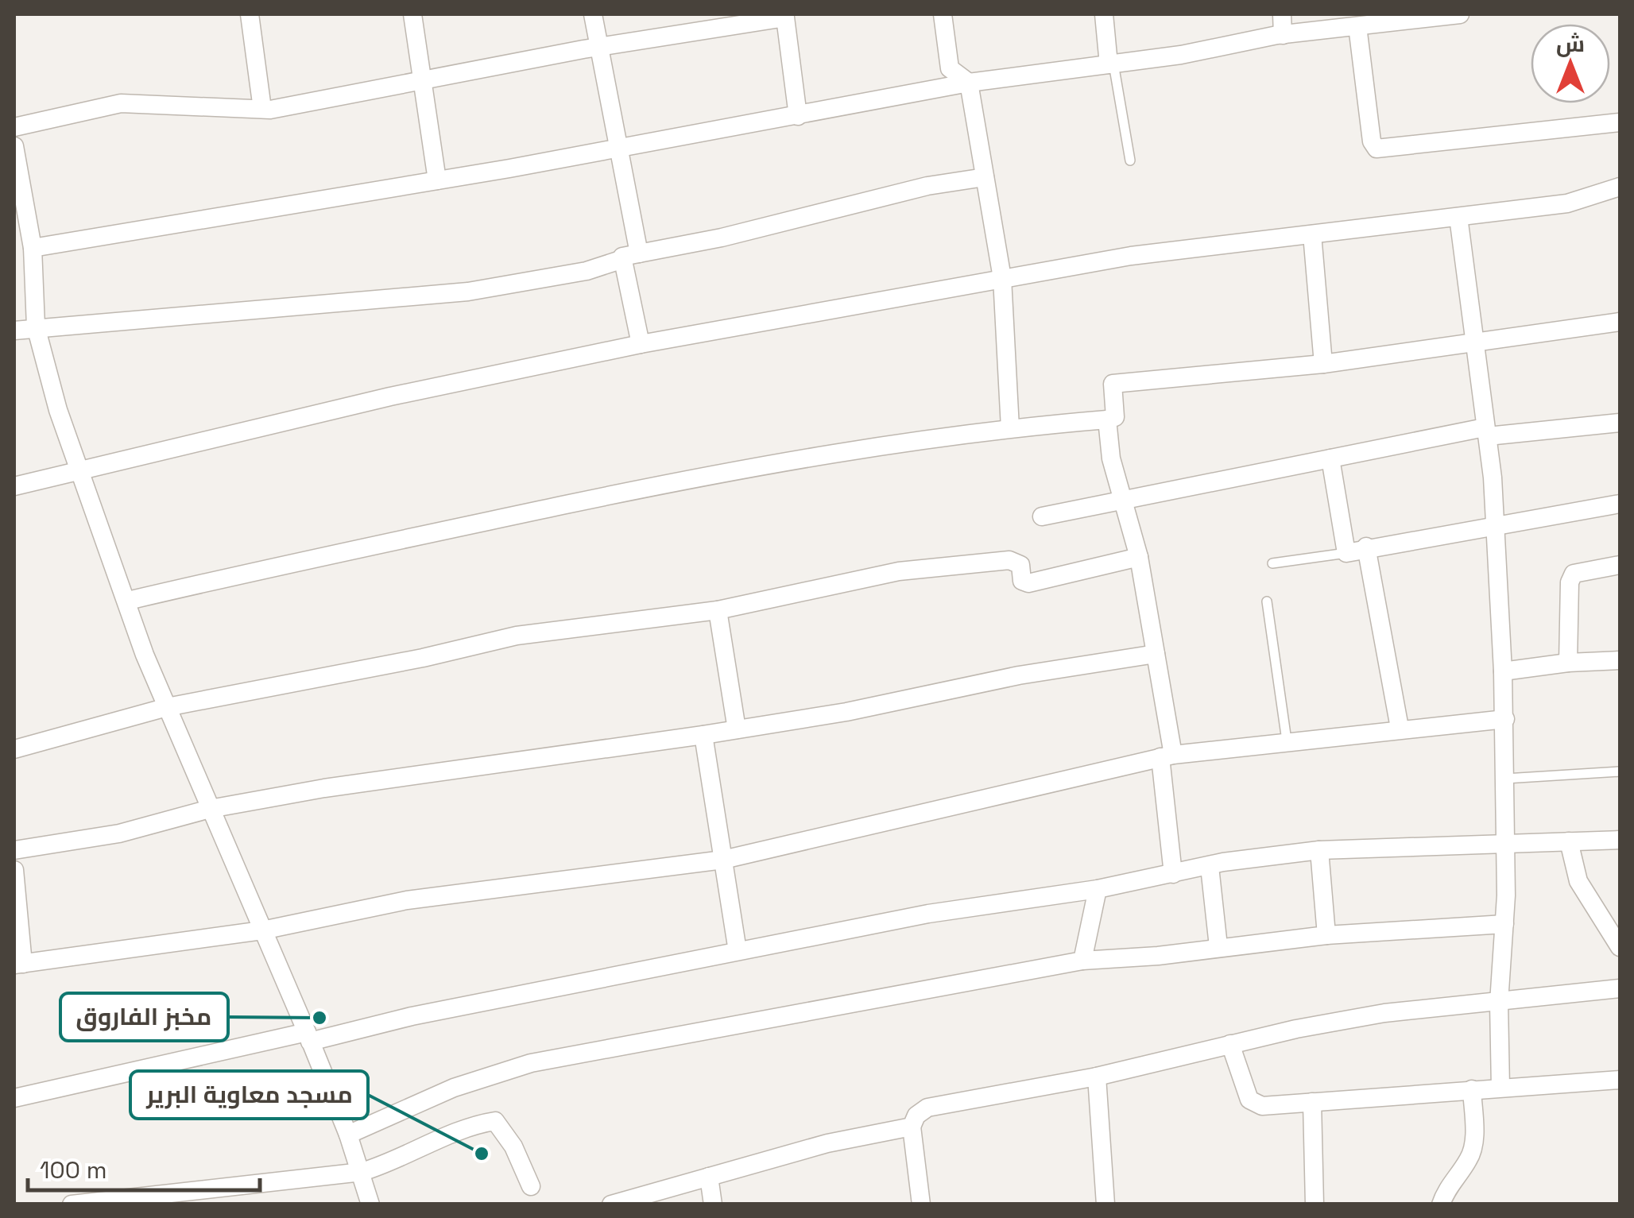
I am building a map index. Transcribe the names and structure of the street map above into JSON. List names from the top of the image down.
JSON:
{
  "places": ["مخبز الفاروق", "مسجد معاوية البرير"],
  "scale_bar": "100 m",
  "north": "top"
}
